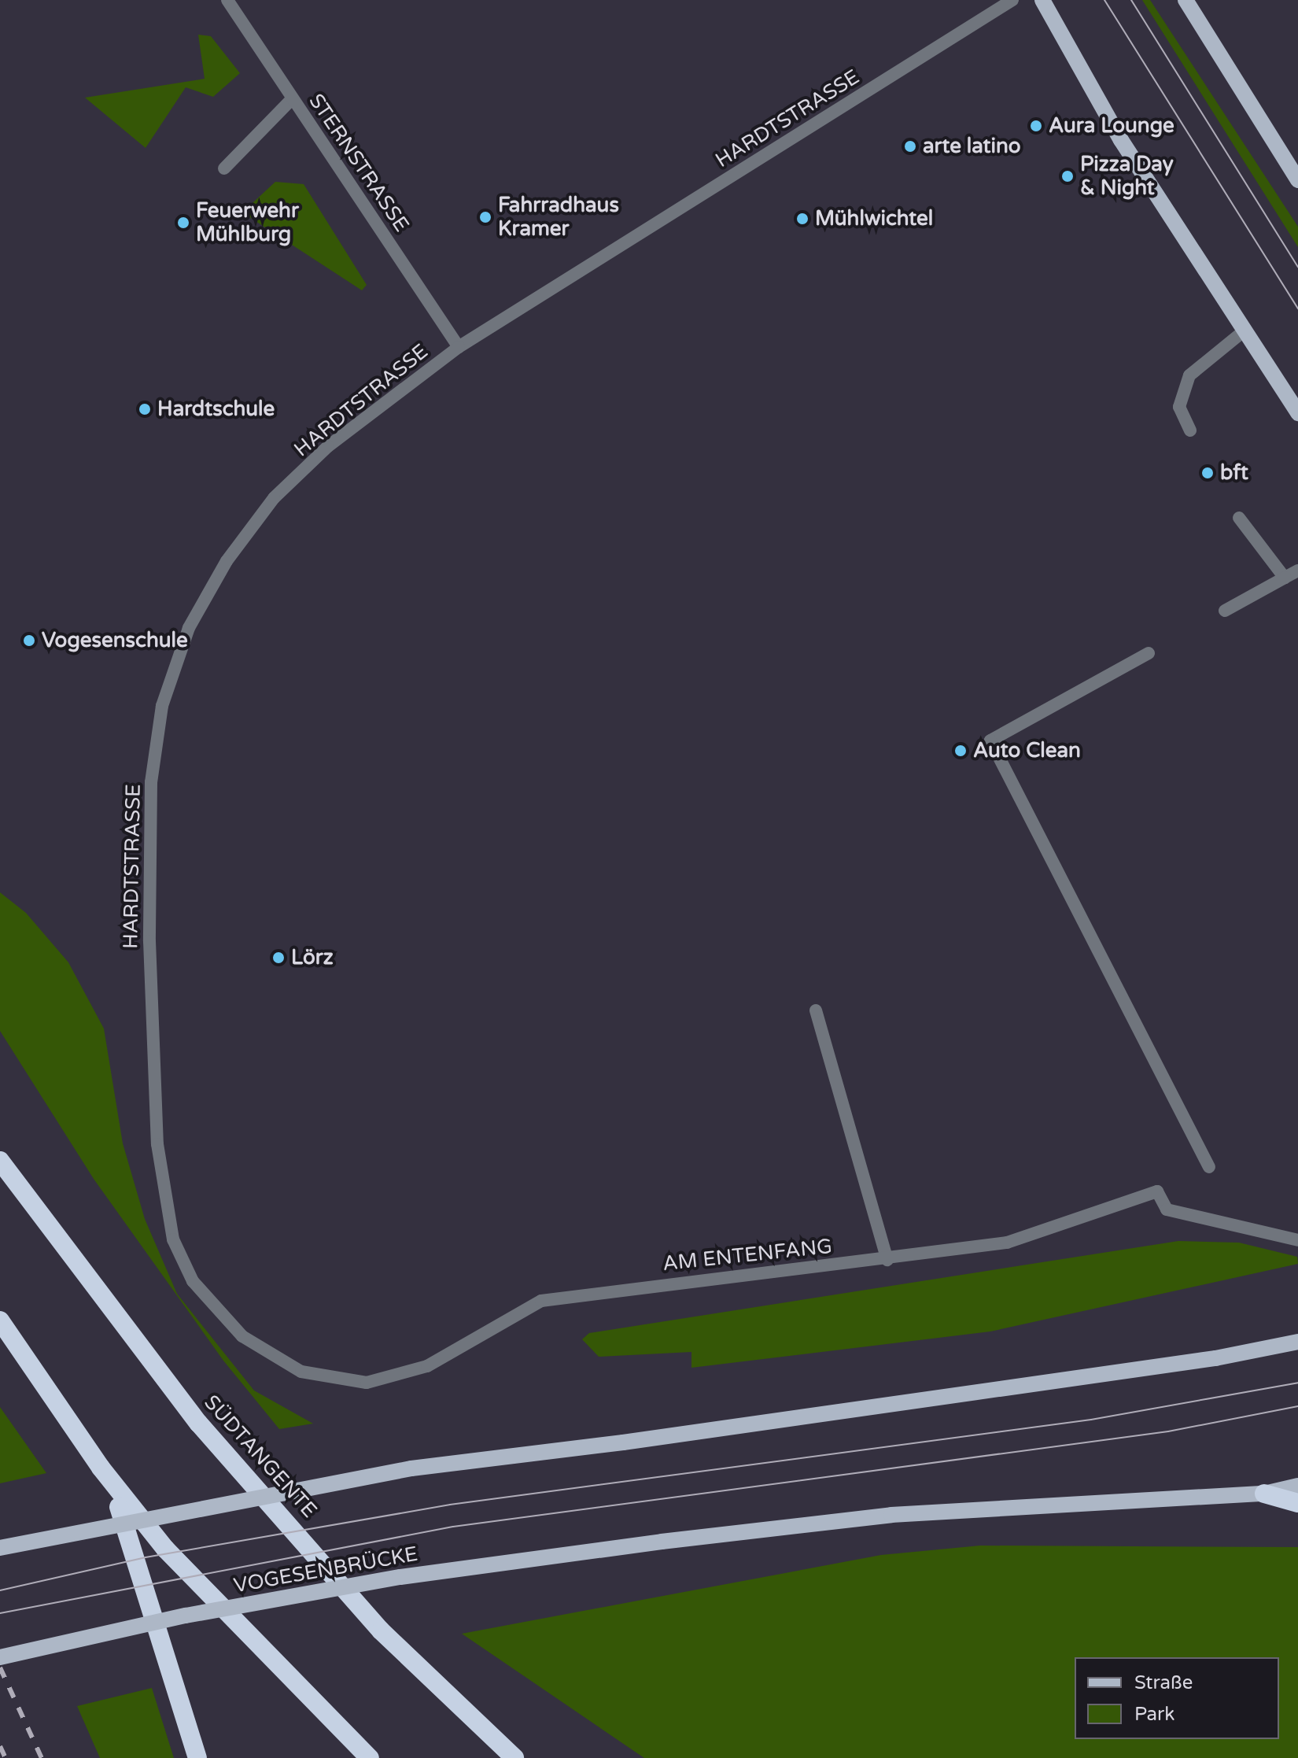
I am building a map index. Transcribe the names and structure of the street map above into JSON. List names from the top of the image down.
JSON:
{
  "streets": {
    "highway": ["SÜDTANGENTE"],
    "main road": ["VOGESENBRÜCKE"],
    "street": ["HARDTSTRASSE", "STERNSTRASSE", "AM ENTENFANG"]
  },
  "crossings": [
    ["HARDTSTRASSE", "STERNSTRASSE"],
    ["HARDTSTRASSE", "AM ENTENFANG"]
  ],
  "places": [
    "Aura Lounge",
    "arte latino",
    "Pizza Day & Night",
    "Fahrradhaus Kramer",
    "Mühlwichtel",
    "Feuerwehr Mühlburg",
    "Hardtschule",
    "bft",
    "Vogesenschule",
    "Auto Clean",
    "Lörz"
  ],
  "legend": ["Straße", "Park"]
}
